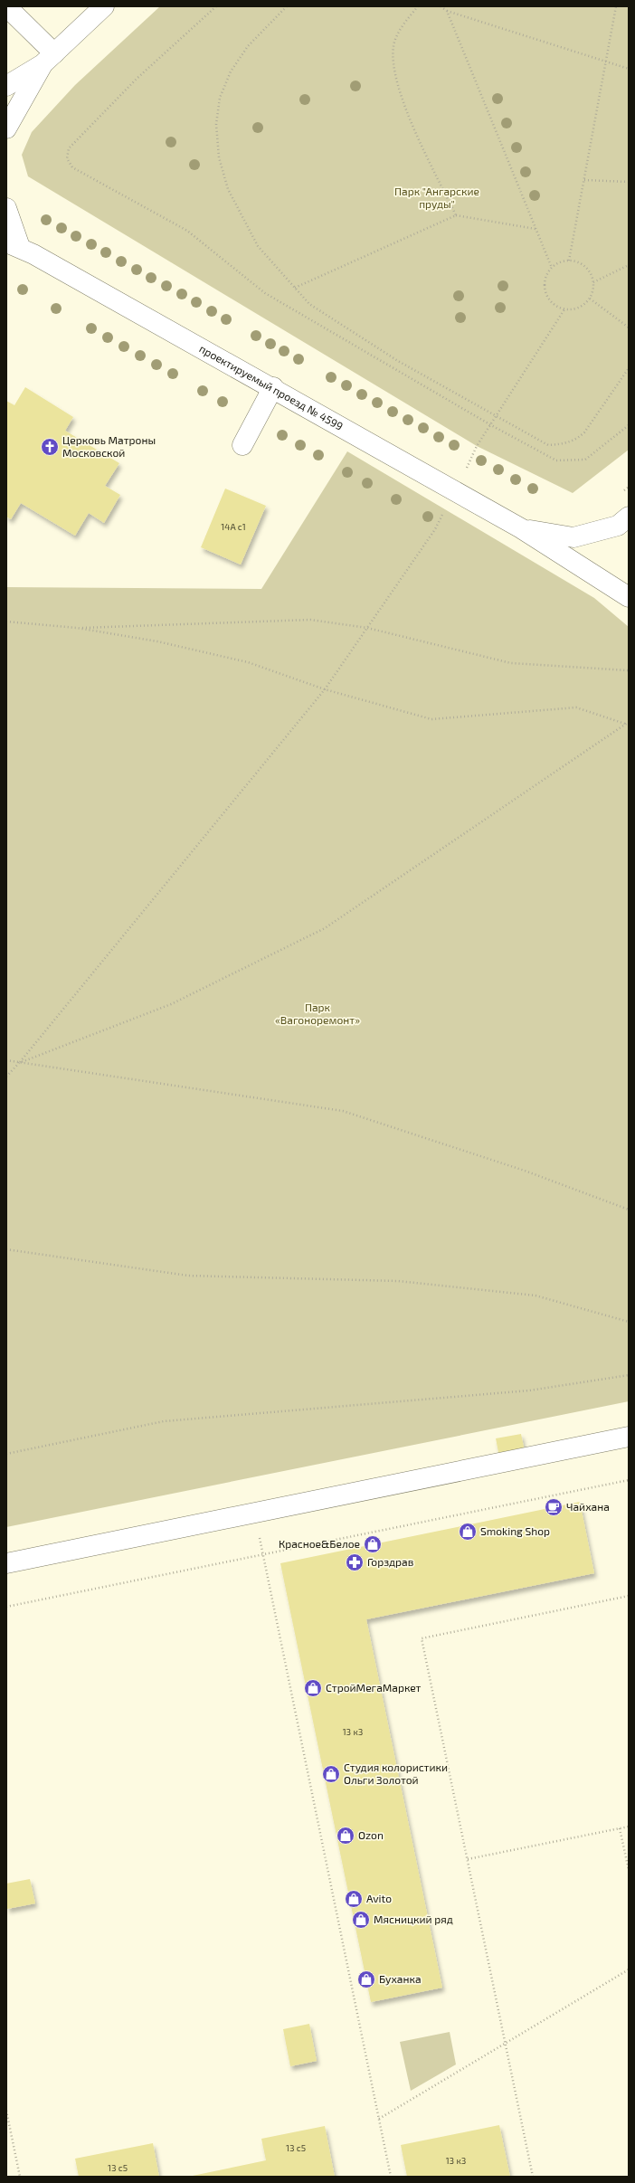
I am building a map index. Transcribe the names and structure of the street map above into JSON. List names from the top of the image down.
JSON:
{
  "streets": {
    "street": ["проектируемый проезд № 4599"]
  },
  "parks": ["Парк \"Ангарские пруды\"", "Парк «Вагоноремонт»"],
  "places": {
    "church": ["Церковь Матроны Московской"],
    "cafe": ["Чайхана"],
    "shop": [
      "Smoking Shop",
      "Красное&Белое",
      "СтройМегаМаркет",
      "Студия колористики Ольги Золотой",
      "Ozon",
      "Avito",
      "Мясницкий ряд",
      "Буханка"
    ],
    "pharmacy": ["Горздрав"]
  },
  "house_numbers": [
    "14А с1",
    "13 к3",
    "13 с5",
    "13 к3",
    "13 с5"
  ]
}
